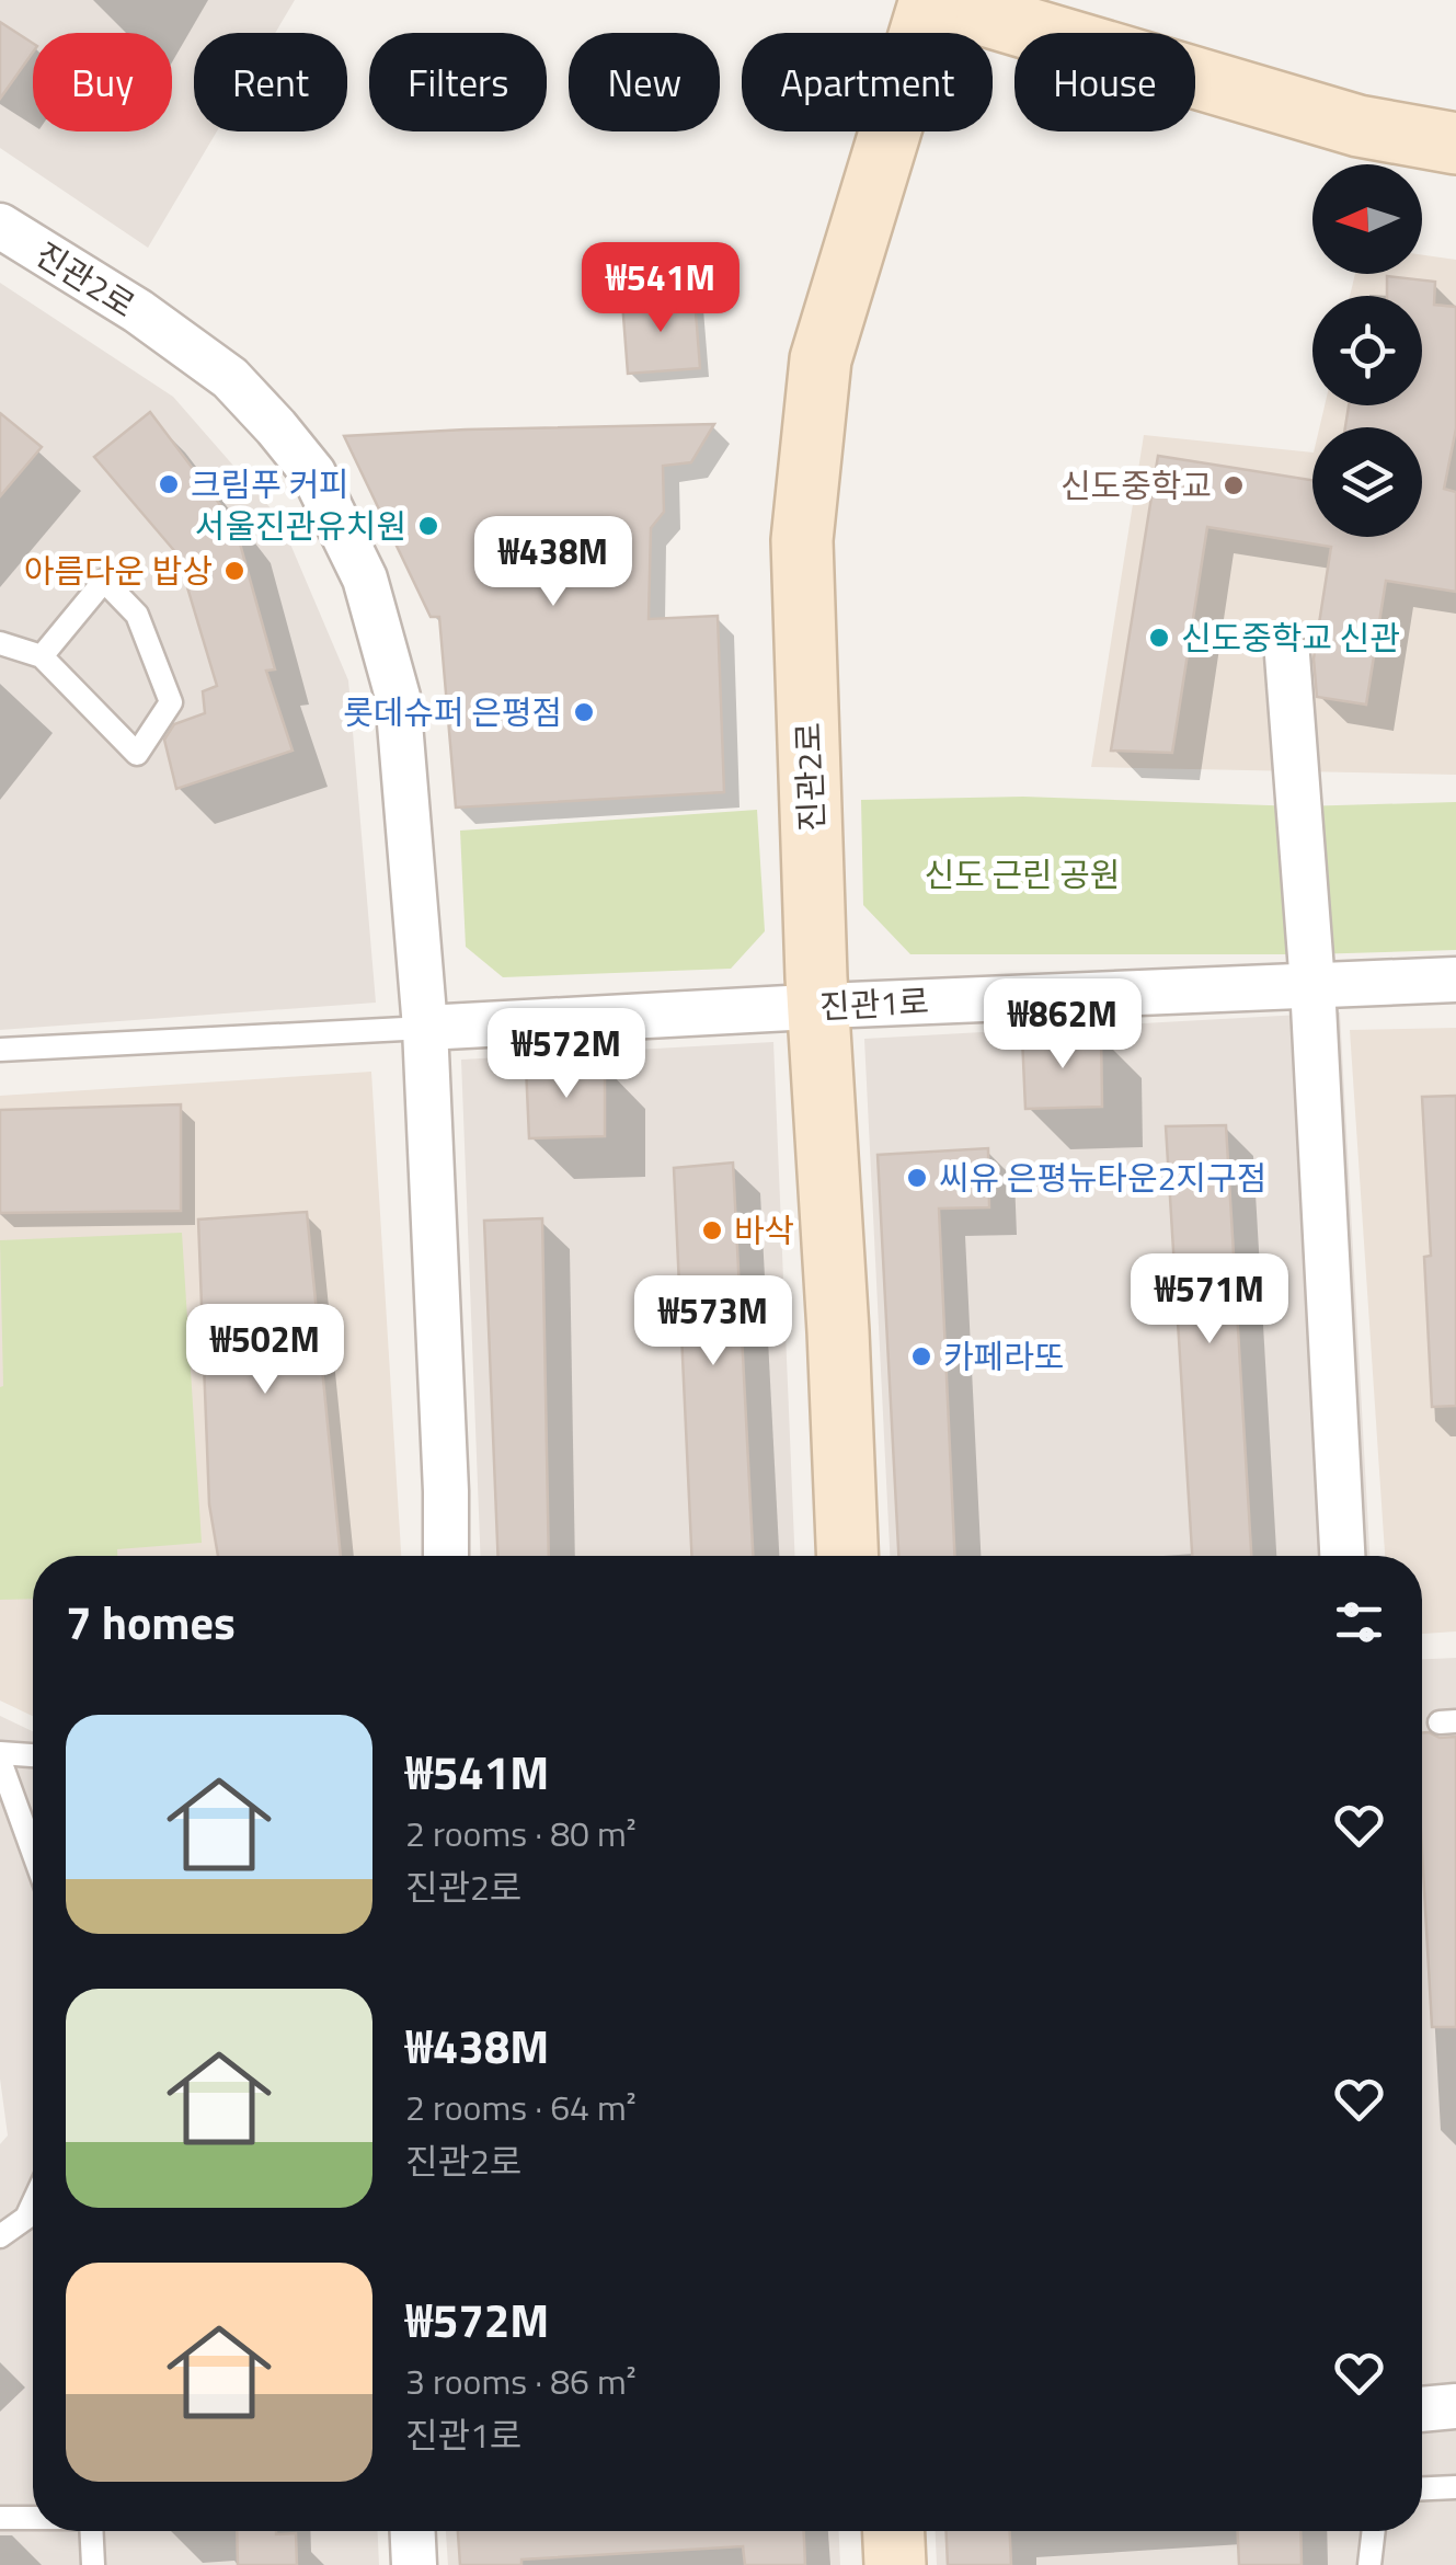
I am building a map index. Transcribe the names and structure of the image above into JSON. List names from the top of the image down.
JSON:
{
  "streets": {
    "street": ["진관2로", "진관1로"]
  },
  "crossings": [
    ["진관2로", "진관1로"]
  ],
  "parks": ["신도 근린 공원"],
  "places": [
    "크림푸 커피",
    "신도중학교",
    "서울진관유치원",
    "아름다운 밥상",
    "신도중학교 신관",
    "롯데슈퍼 은평점",
    "씨유 은평뉴타운2지구점",
    "바삭",
    "카페라또"
  ],
  "north": "left",
  "page": {
    "chip": [
      "Buy",
      "Rent",
      "Filters",
      "New",
      "Apartment",
      "House"
    ],
    "price": [
      "₩541M",
      "₩438M",
      "₩862M",
      "₩572M",
      "₩571M",
      "₩573M",
      "₩502M"
    ],
    "heading": "7 homes",
    "list": [
      {
        "name": "₩541M",
        "note": "2 rooms · 80 m² · 진관2로"
      },
      {
        "name": "₩438M",
        "note": "2 rooms · 64 m² · 진관2로"
      },
      {
        "name": "₩572M",
        "note": "3 rooms · 86 m² · 진관1로"
      }
    ]
  }
}
